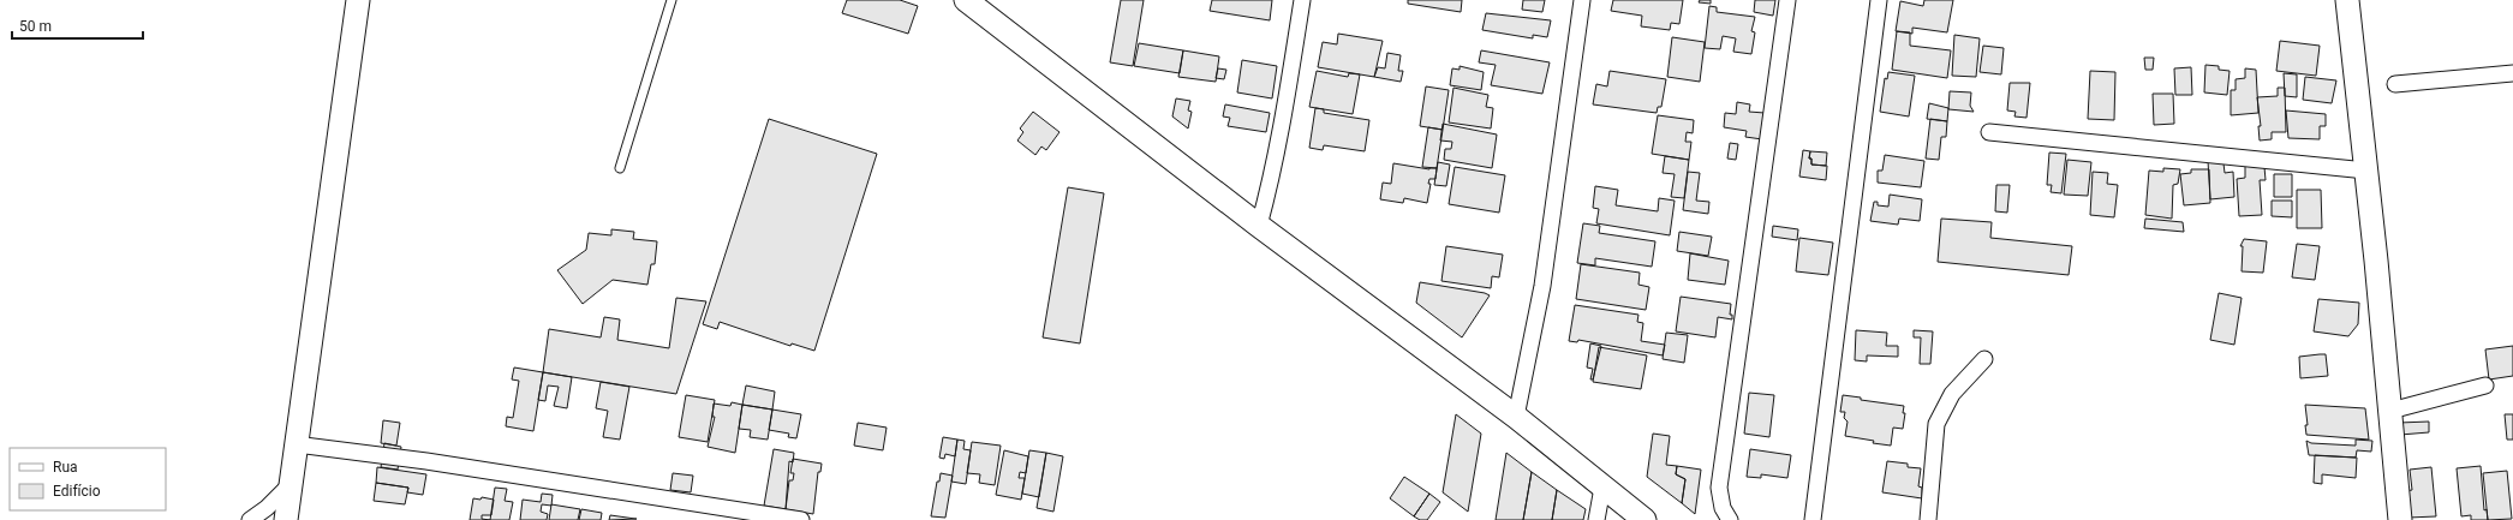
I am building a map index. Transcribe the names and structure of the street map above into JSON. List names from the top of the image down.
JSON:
{
  "legend": ["Rua", "Edifício"],
  "scale_bar": "50 m"
}
